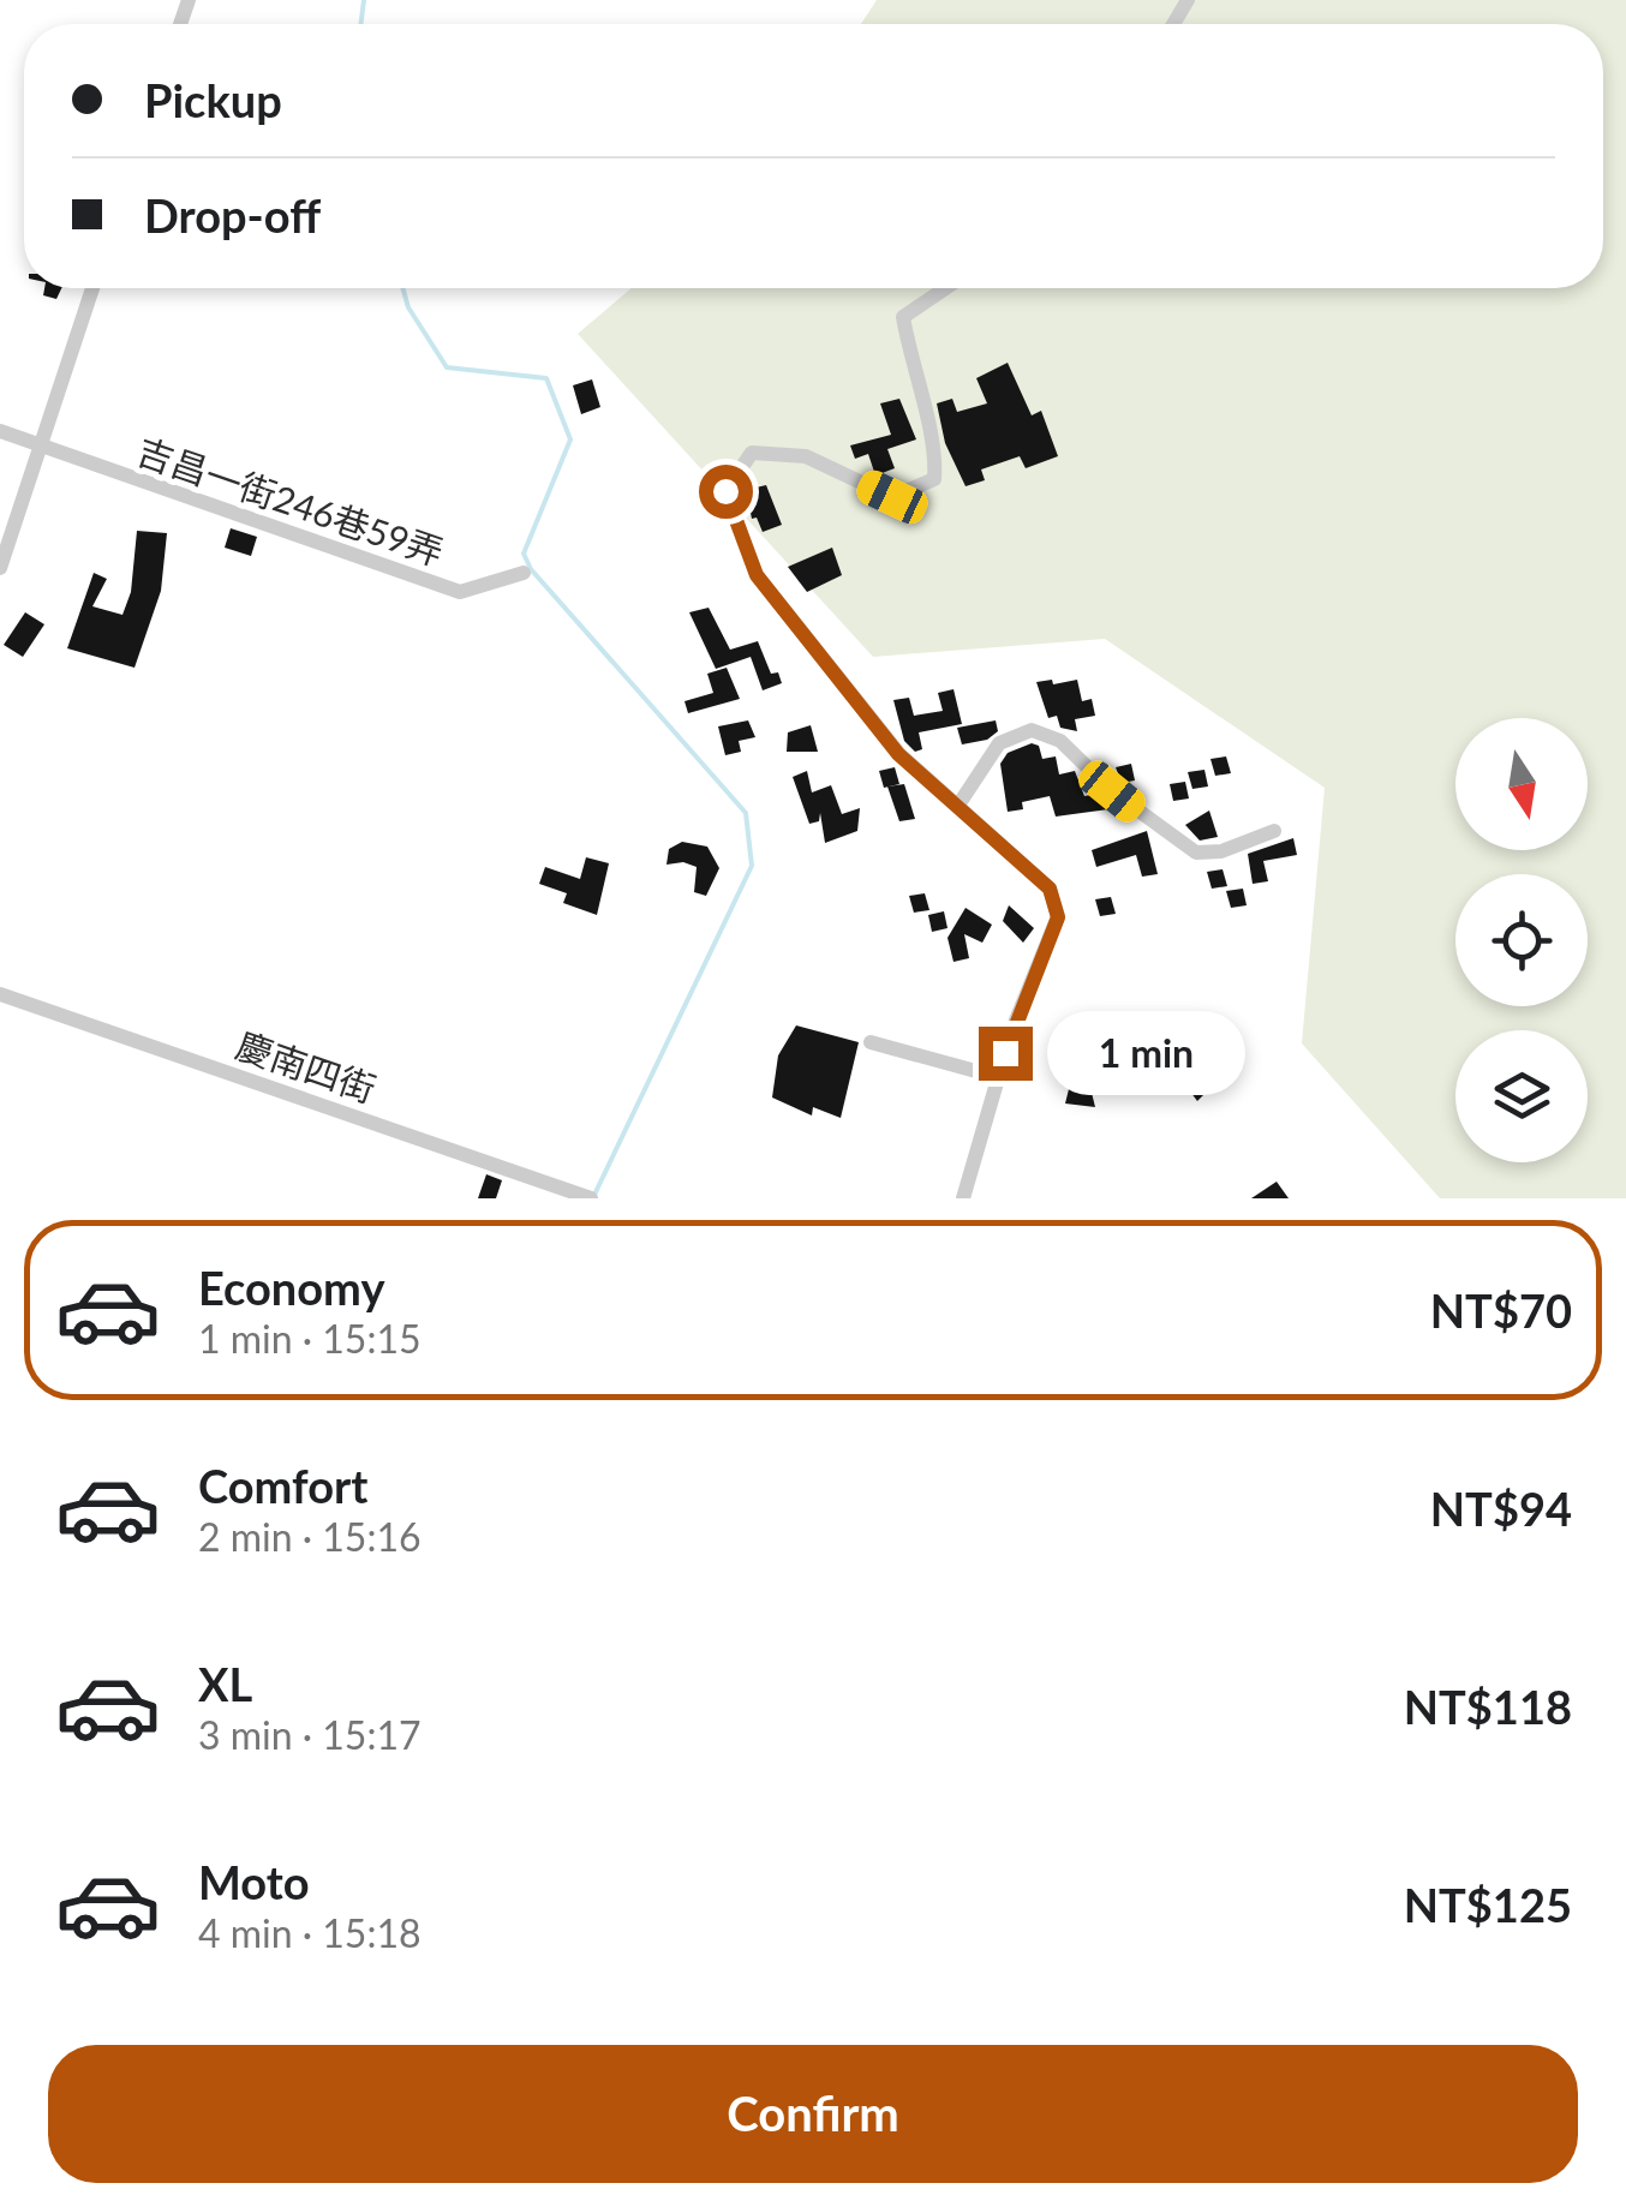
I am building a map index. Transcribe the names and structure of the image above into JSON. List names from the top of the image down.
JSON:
{
  "streets": {
    "street": ["吉昌一街246巷59弄", "慶南四街"]
  },
  "north": "bottom",
  "page": {
    "banner": ["Pickup", "Drop-off"],
    "bubble": "1 min",
    "list": [
      {
        "name": "Economy",
        "note": "1 min · 15:15",
        "value": "NT$70"
      },
      {
        "name": "Comfort",
        "note": "2 min · 15:16",
        "value": "NT$94"
      },
      {
        "name": "XL",
        "note": "3 min · 15:17",
        "value": "NT$118"
      },
      {
        "name": "Moto",
        "note": "4 min · 15:18",
        "value": "NT$125"
      }
    ],
    "buttons": "Confirm"
  }
}
